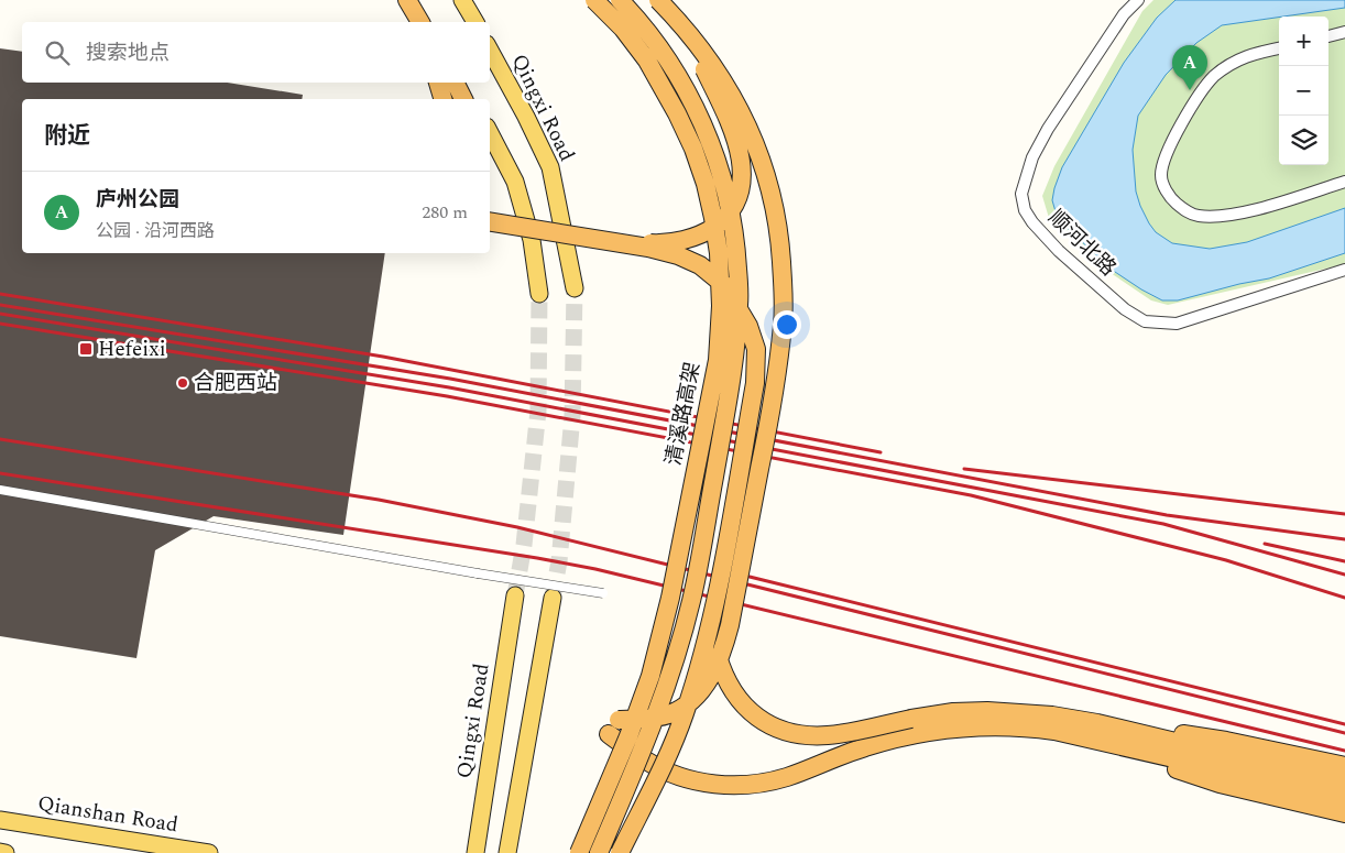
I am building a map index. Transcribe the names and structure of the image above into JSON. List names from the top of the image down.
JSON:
{
  "streets": {
    "highway": ["清溪路高架"],
    "main road": ["Qingxi Road", "Qianshan Road"],
    "street": ["顺河北路"]
  },
  "places": {
    "transit": ["Hefeixi"],
    "other": ["合肥西站"]
  },
  "page": {
    "map_buttons": ["+", "−"],
    "search": "搜索地点",
    "pins": "A",
    "heading": "附近",
    "list": [
      {
        "mark": "A",
        "name": "庐州公园",
        "note": "公园 · 沿河西路",
        "value": "280 m"
      }
    ]
  }
}
